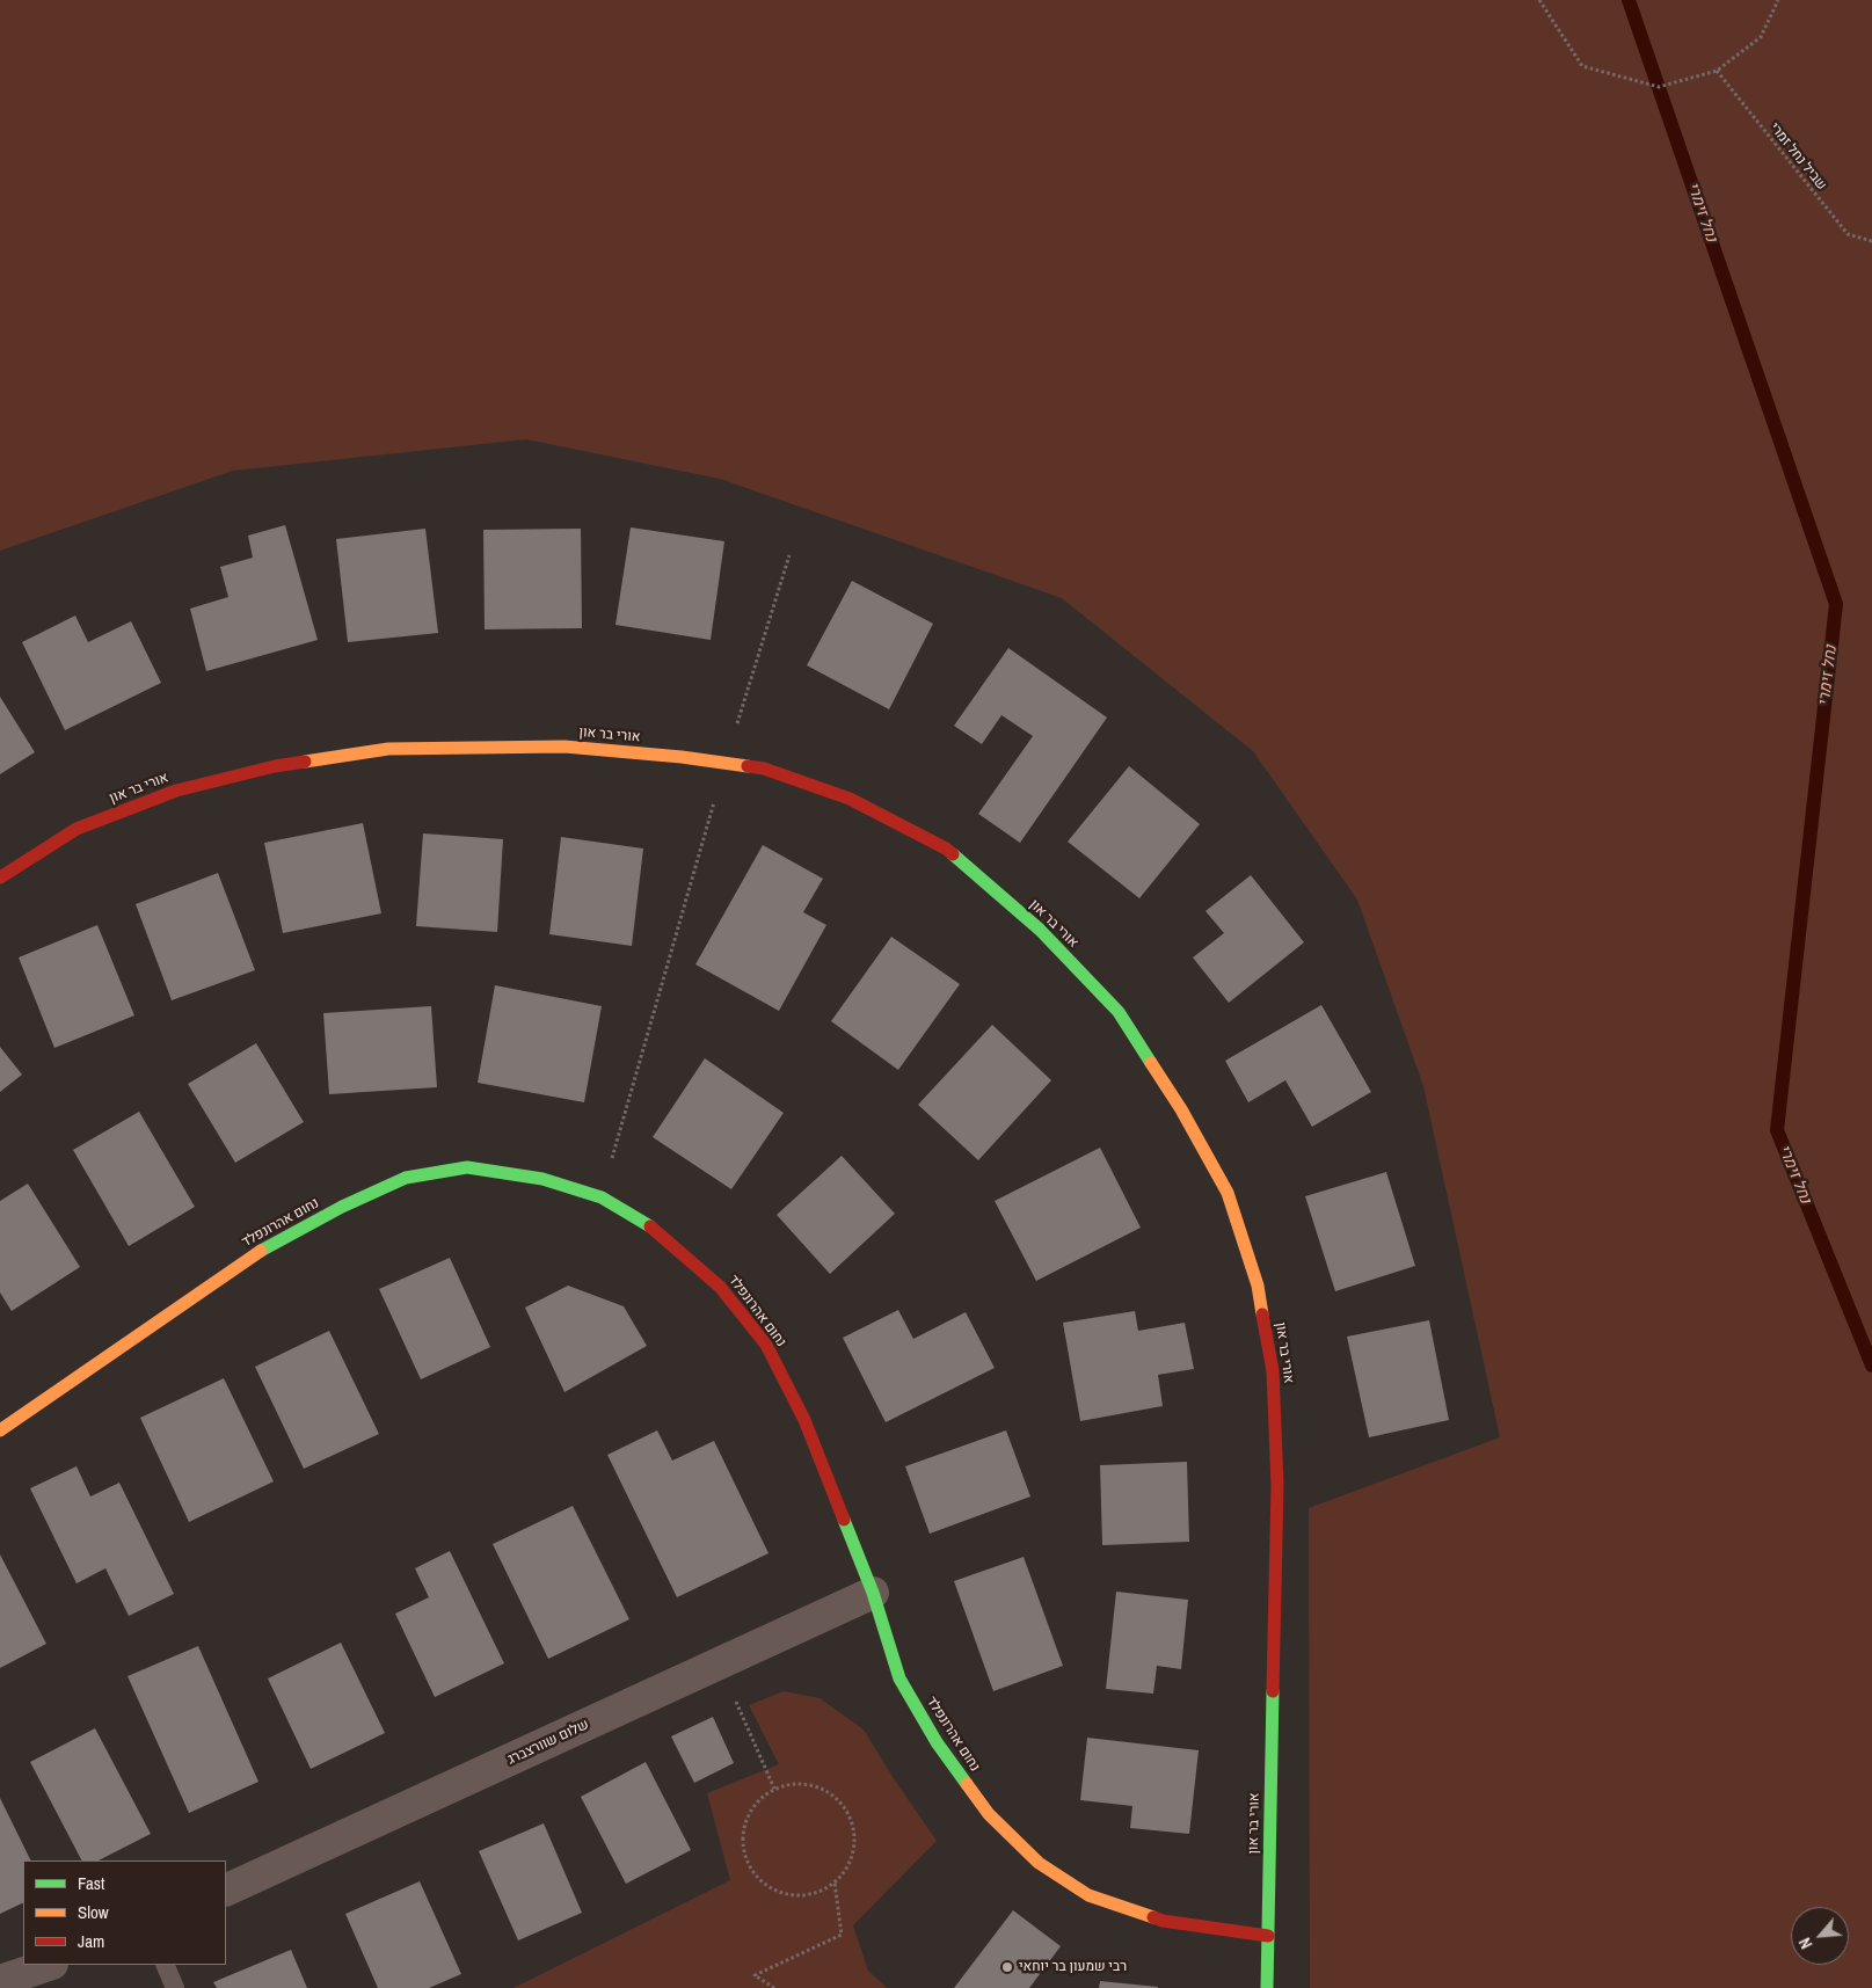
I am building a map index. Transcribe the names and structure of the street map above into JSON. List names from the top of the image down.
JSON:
{
  "streets": {
    "street": ["אורי בר און", "נחום אהרונפלד", "שלום שוורצברג"],
    "path": ["שביל נחל זמרי"]
  },
  "crossings": [
    ["אורי בר און", "נחום אהרונפלד"],
    ["נחום אהרונפלד", "שלום שוורצברג"]
  ],
  "water": ["נחל זימרי"],
  "places": ["רבי שמעון בר יוחאי"],
  "legend": ["Fast", "Slow", "Jam"],
  "north": "bottom left"
}
